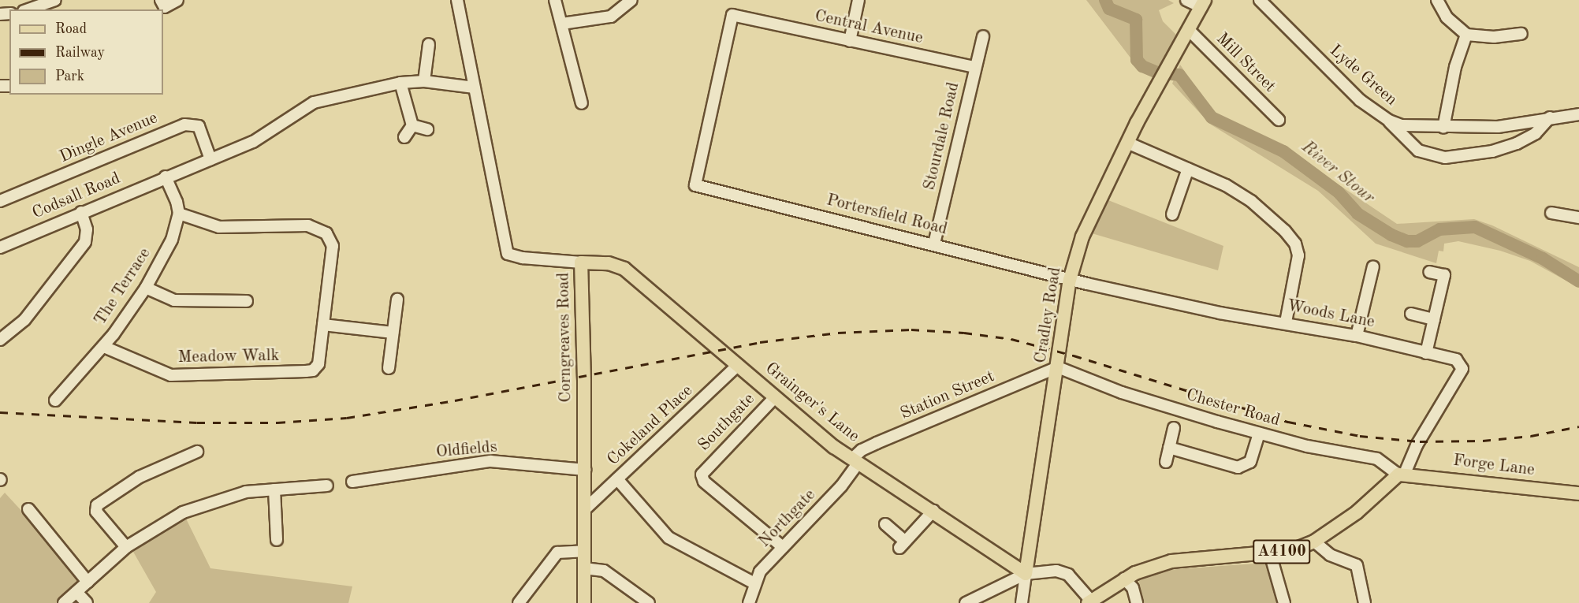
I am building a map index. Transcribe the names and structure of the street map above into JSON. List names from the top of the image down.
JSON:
{
  "streets": {
    "main road": [
      "Cradley Road",
      "Corngreaves Road",
      "Grainger's Lane",
      "Forge Lane",
      "A4100"
    ],
    "street": [
      "Central Avenue",
      "Mill Street",
      "Lyde Green",
      "Stourdale Road",
      "Dingle Avenue",
      "Codsall Road",
      "Portersfield Road",
      "The Terrace",
      "Woods Lane",
      "Meadow Walk",
      "Station Street",
      "Chester Road",
      "Southgate",
      "Cokeland Place",
      "Oldfields",
      "Northgate"
    ]
  },
  "crossings": [
    ["Central Avenue", "Stourdale Road"],
    ["Central Avenue", "Portersfield Road"],
    ["Mill Street", "Cradley Road"],
    ["Stourdale Road", "Portersfield Road"],
    ["Dingle Avenue", "Codsall Road"],
    ["Codsall Road", "Corngreaves Road"],
    ["Portersfield Road", "Woods Lane"],
    ["Portersfield Road", "Cradley Road"],
    ["The Terrace", "Meadow Walk"],
    ["Woods Lane", "Cradley Road"],
    ["Woods Lane", "Chester Road"],
    ["Woods Lane", "Forge Lane"],
    ["Woods Lane", "A4100"],
    ["Cradley Road", "Station Street"],
    ["Cradley Road", "Grainger's Lane"],
    ["Cradley Road", "Chester Road"],
    ["Corngreaves Road", "Grainger's Lane"],
    ["Corngreaves Road", "Cokeland Place"],
    ["Corngreaves Road", "Oldfields"],
    ["Station Street", "Grainger's Lane"],
    ["Station Street", "Chester Road"],
    ["Station Street", "Northgate"],
    ["Grainger's Lane", "Southgate"],
    ["Grainger's Lane", "Cokeland Place"],
    ["Grainger's Lane", "Northgate"],
    ["Chester Road", "Forge Lane"],
    ["Chester Road", "A4100"],
    ["Southgate", "Northgate"],
    ["Forge Lane", "A4100"]
  ],
  "water": ["River Stour"],
  "legend": ["Road", "Railway", "Park"]
}
